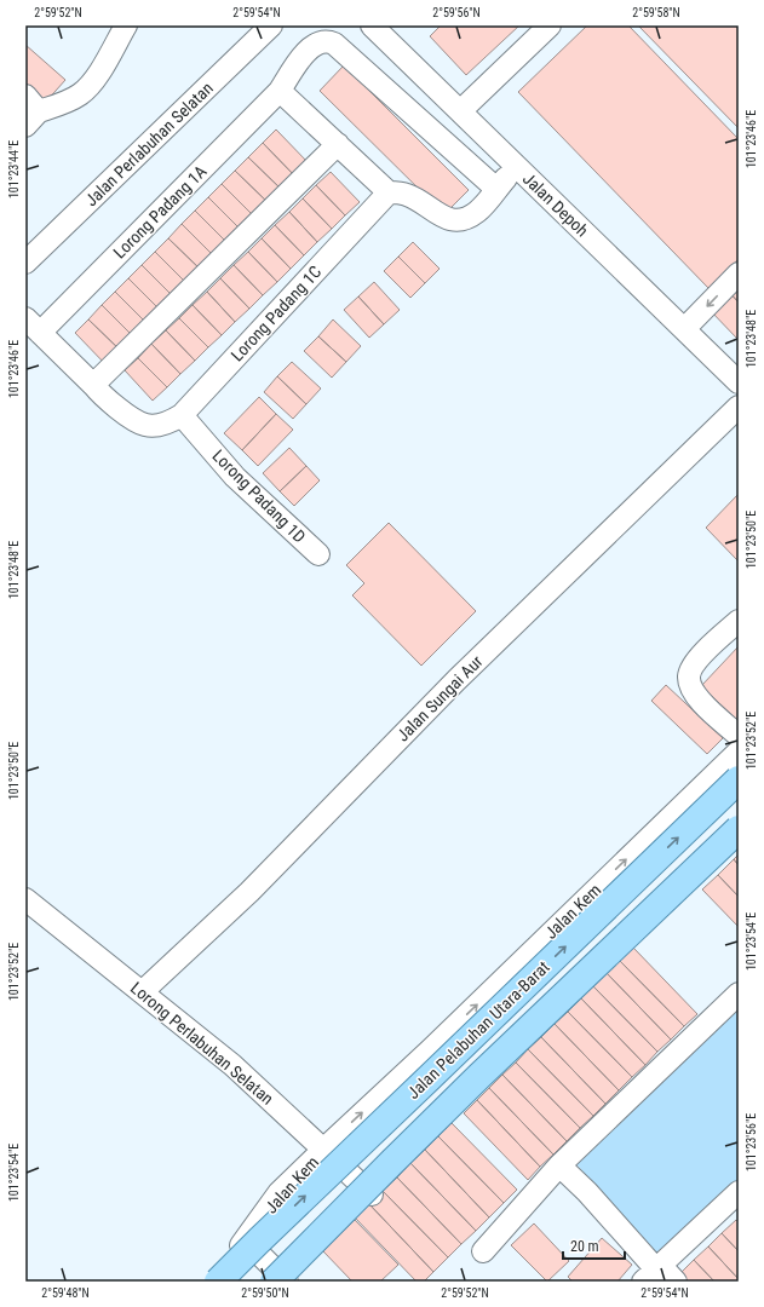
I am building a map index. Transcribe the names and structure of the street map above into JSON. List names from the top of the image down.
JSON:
{
  "streets": {
    "main road": ["Jalan Pelabuhan Utara-Barat"],
    "street": [
      "Jalan Perlabuhan Selatan",
      "Jalan Depoh",
      "Lorong Padang 1A",
      "Lorong Padang 1C",
      "Lorong Padang 1D",
      "Jalan Sungai Aur",
      "Jalan Kem",
      "Lorong Perlabuhan Selatan"
    ]
  },
  "crossings": [
    ["Lorong Padang 1C", "Lorong Padang 1D"],
    ["Jalan Sungai Aur", "Lorong Perlabuhan Selatan"],
    ["Jalan Kem", "Jalan Pelabuhan Utara-Barat"],
    ["Jalan Kem", "Lorong Perlabuhan Selatan"]
  ],
  "scale_bar": "20 m",
  "coordinates": [
    "2°59'52\"N",
    "2°59'54\"N",
    "2°59'56\"N",
    "2°59'58\"N",
    "101°23'46\"E",
    "101°23'44\"E",
    "101°23'48\"E",
    "101°23'50\"E",
    "101°23'52\"E",
    "101°23'54\"E",
    "101°23'56\"E",
    "2°59'48\"N",
    "2°59'50\"N"
  ]
}
